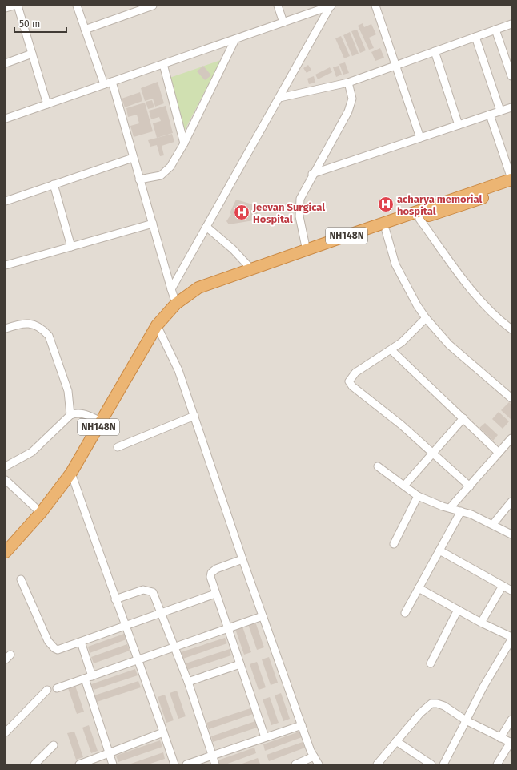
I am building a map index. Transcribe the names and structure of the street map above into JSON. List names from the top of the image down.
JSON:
{
  "streets": {
    "highway": ["NH148N"]
  },
  "places": {
    "hospital": ["acharya memorial hospital", "Jeevan Surgical Hospital"]
  },
  "scale_bar": "50 m"
}
